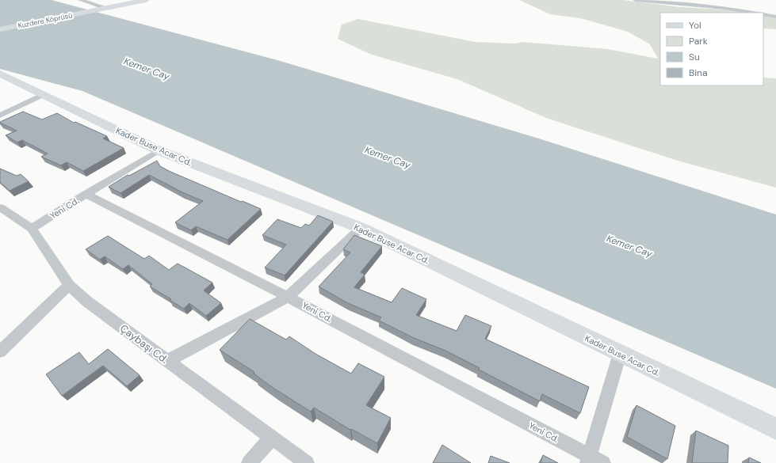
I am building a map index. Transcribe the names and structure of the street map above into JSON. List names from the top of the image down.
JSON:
{
  "streets": {
    "street": [
      "Kuzdere Köprüsü",
      "Kader Buse Acar Cd.",
      "Yeni Cd.",
      "Çaybaşı Cd."
    ]
  },
  "crossings": [
    ["Yeni Cd.", "Çaybaşı Cd."]
  ],
  "water": ["Kemer Cay"],
  "legend": [
    "Yol",
    "Park",
    "Su",
    "Bina"
  ]
}
